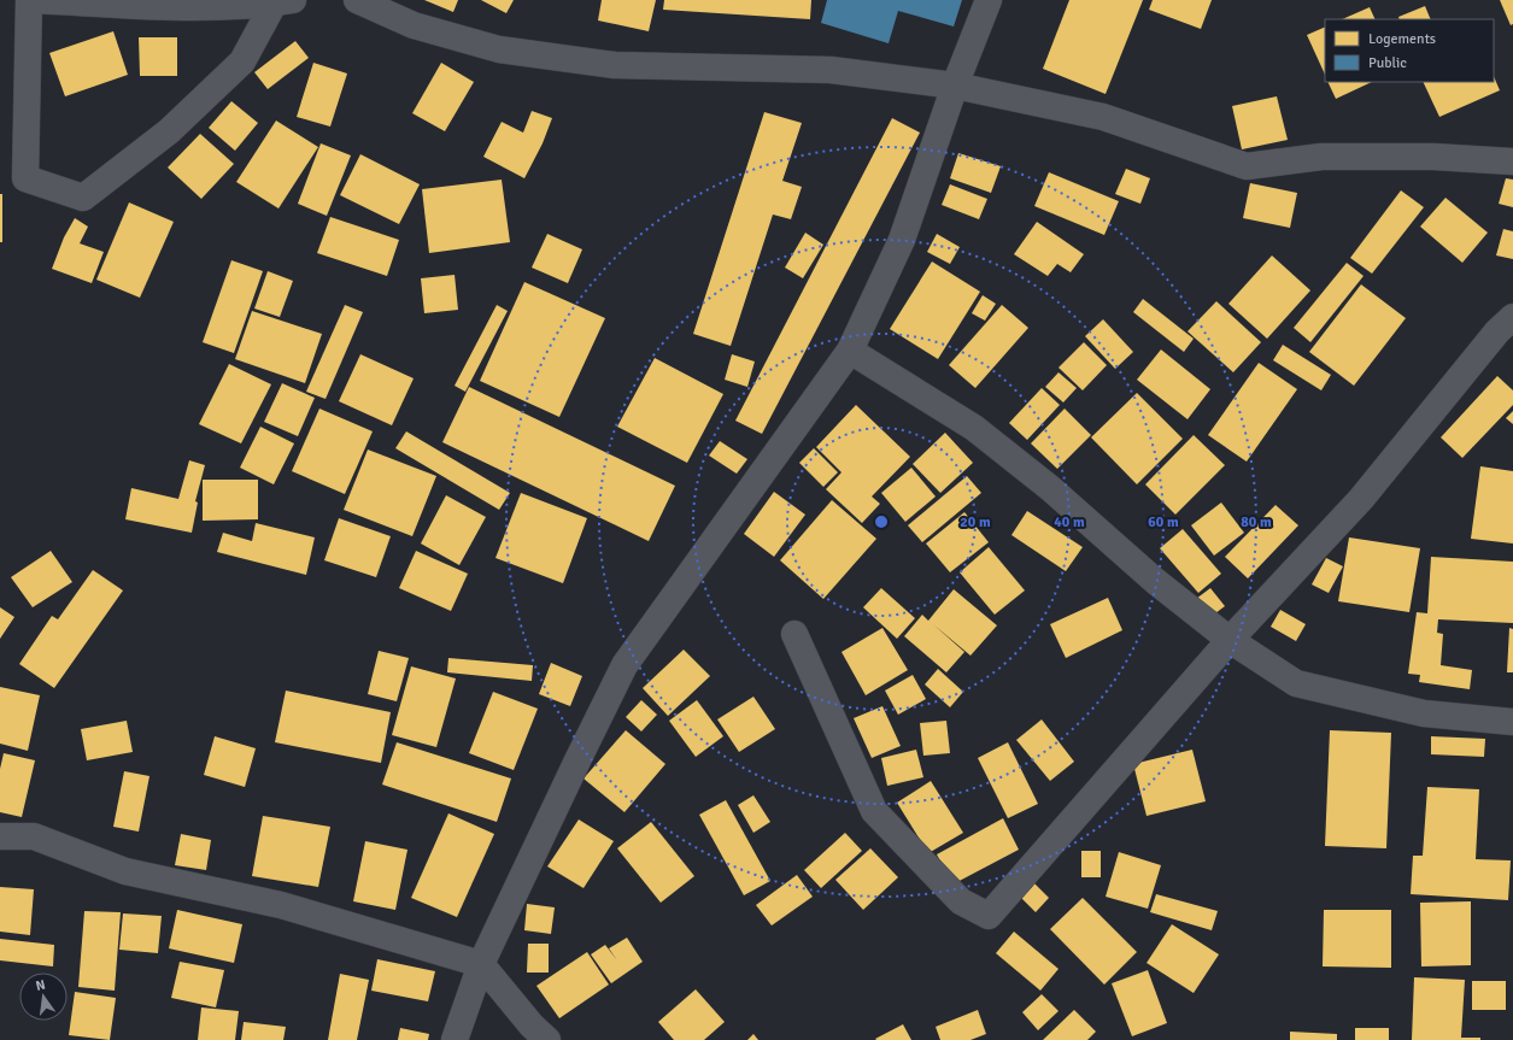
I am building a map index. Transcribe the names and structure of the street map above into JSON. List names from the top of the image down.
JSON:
{
  "legend": ["Logements", "Public"],
  "north": "top",
  "rings": [
    "20 m",
    "40 m",
    "60 m",
    "80 m"
  ]
}
